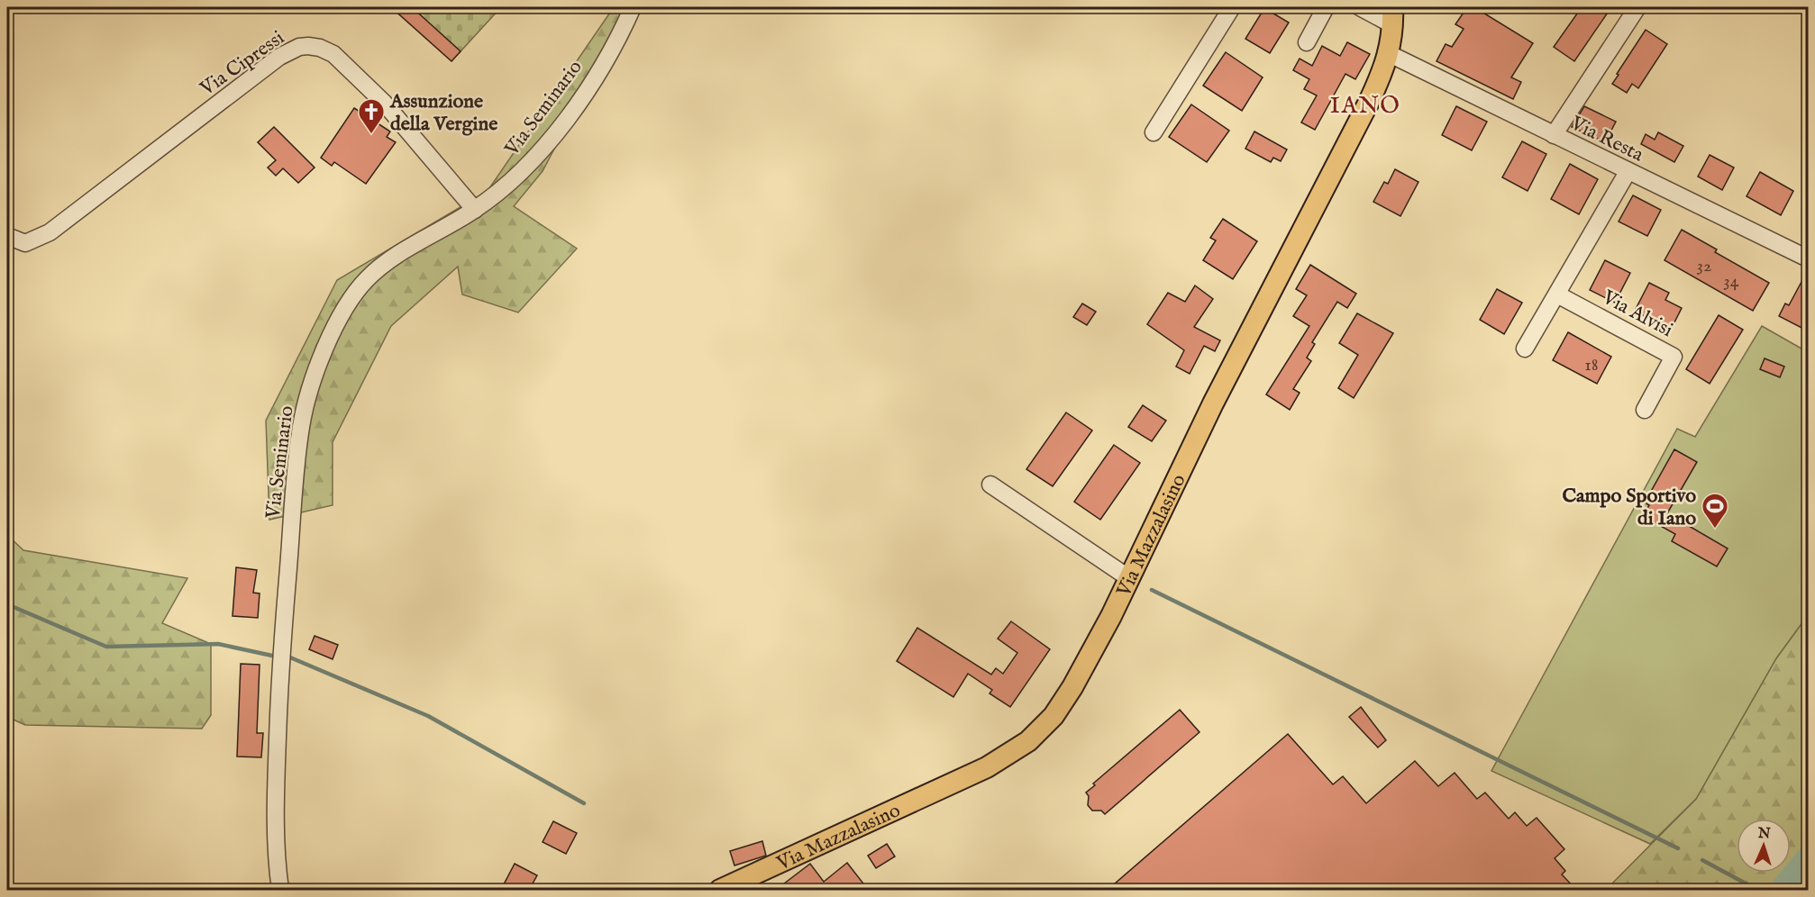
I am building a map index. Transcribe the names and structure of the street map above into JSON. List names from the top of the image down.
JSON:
{
  "streets": {
    "main road": ["Via Mazzalasino"],
    "street": [
      "Via Cipressi",
      "Via Seminario",
      "Via Resta",
      "Via Alvisi"
    ]
  },
  "crossings": [
    ["Via Cipressi", "Via Seminario"],
    ["Via Resta", "Via Mazzalasino"]
  ],
  "districts": ["IANO"],
  "places": {
    "church": ["Assunzione della Vergine"],
    "sports": ["Campo Sportivo di Iano"]
  },
  "house_numbers": ["32", "34", "18"],
  "north": "top"
}
